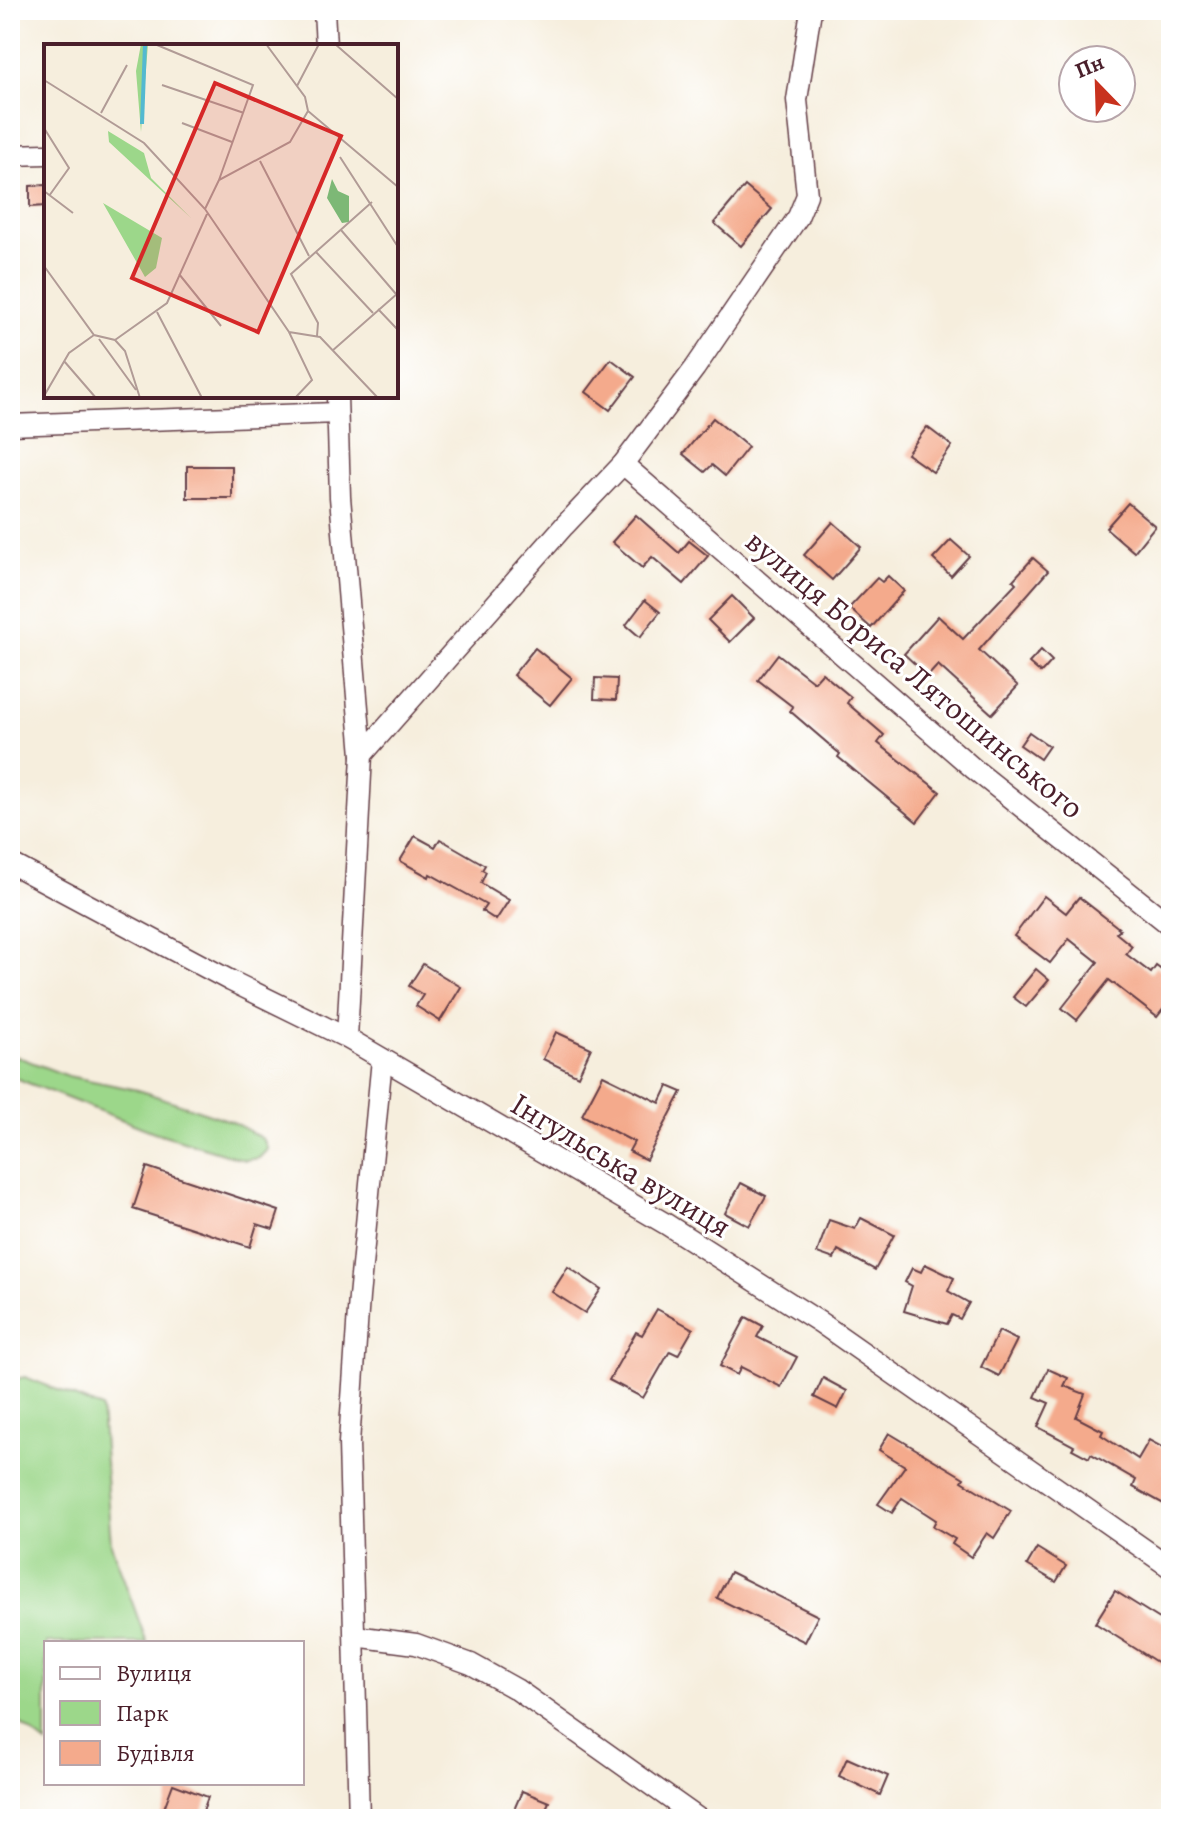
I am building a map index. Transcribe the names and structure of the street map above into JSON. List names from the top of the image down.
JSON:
{
  "streets": {
    "street": ["вулиця Бориса Лятошинського", "Інгульська вулиця"]
  },
  "legend": ["Вулиця", "Парк", "Будівля"],
  "north": "top left"
}
